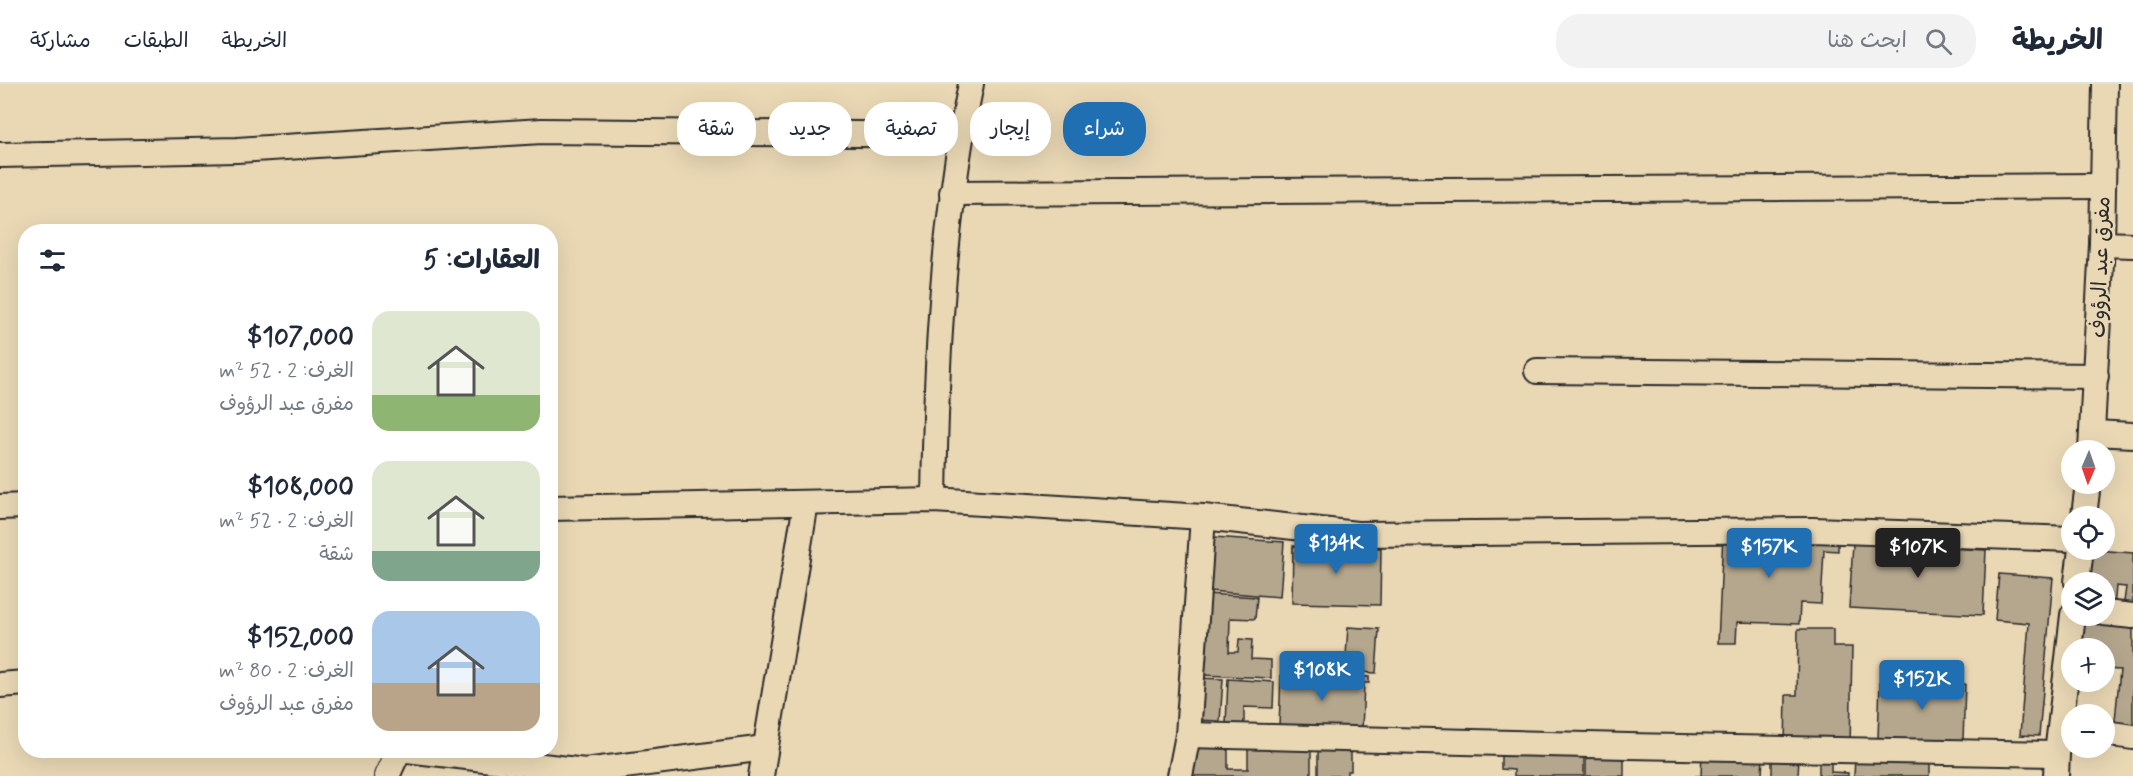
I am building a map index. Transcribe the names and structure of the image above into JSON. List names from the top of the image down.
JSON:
{
  "streets": {
    "street": ["مفرق عبد الرؤوف"]
  },
  "north": "bottom",
  "page": {
    "header": "الخريطة",
    "search": "ابحث هنا",
    "nav": ["الخريطة", "الطبقات", "مشاركة"],
    "chip": [
      "شراء",
      "إيجار",
      "تصفية",
      "جديد",
      "شقة"
    ],
    "heading": "العقارات: 5",
    "list": [
      {
        "name": "$107,000",
        "note": "الغرف: 2 · 52 m² · مفرق عبد الرؤوف"
      },
      {
        "name": "$108,000",
        "note": "الغرف: 2 · 52 m² · شقة"
      },
      {
        "name": "$152,000",
        "note": "الغرف: 2 · 80 m² · مفرق عبد الرؤوف"
      }
    ],
    "map_buttons": ["+", "−"],
    "price": [
      "$134K",
      "$157K",
      "$107K",
      "$108K",
      "$152K"
    ]
  }
}
